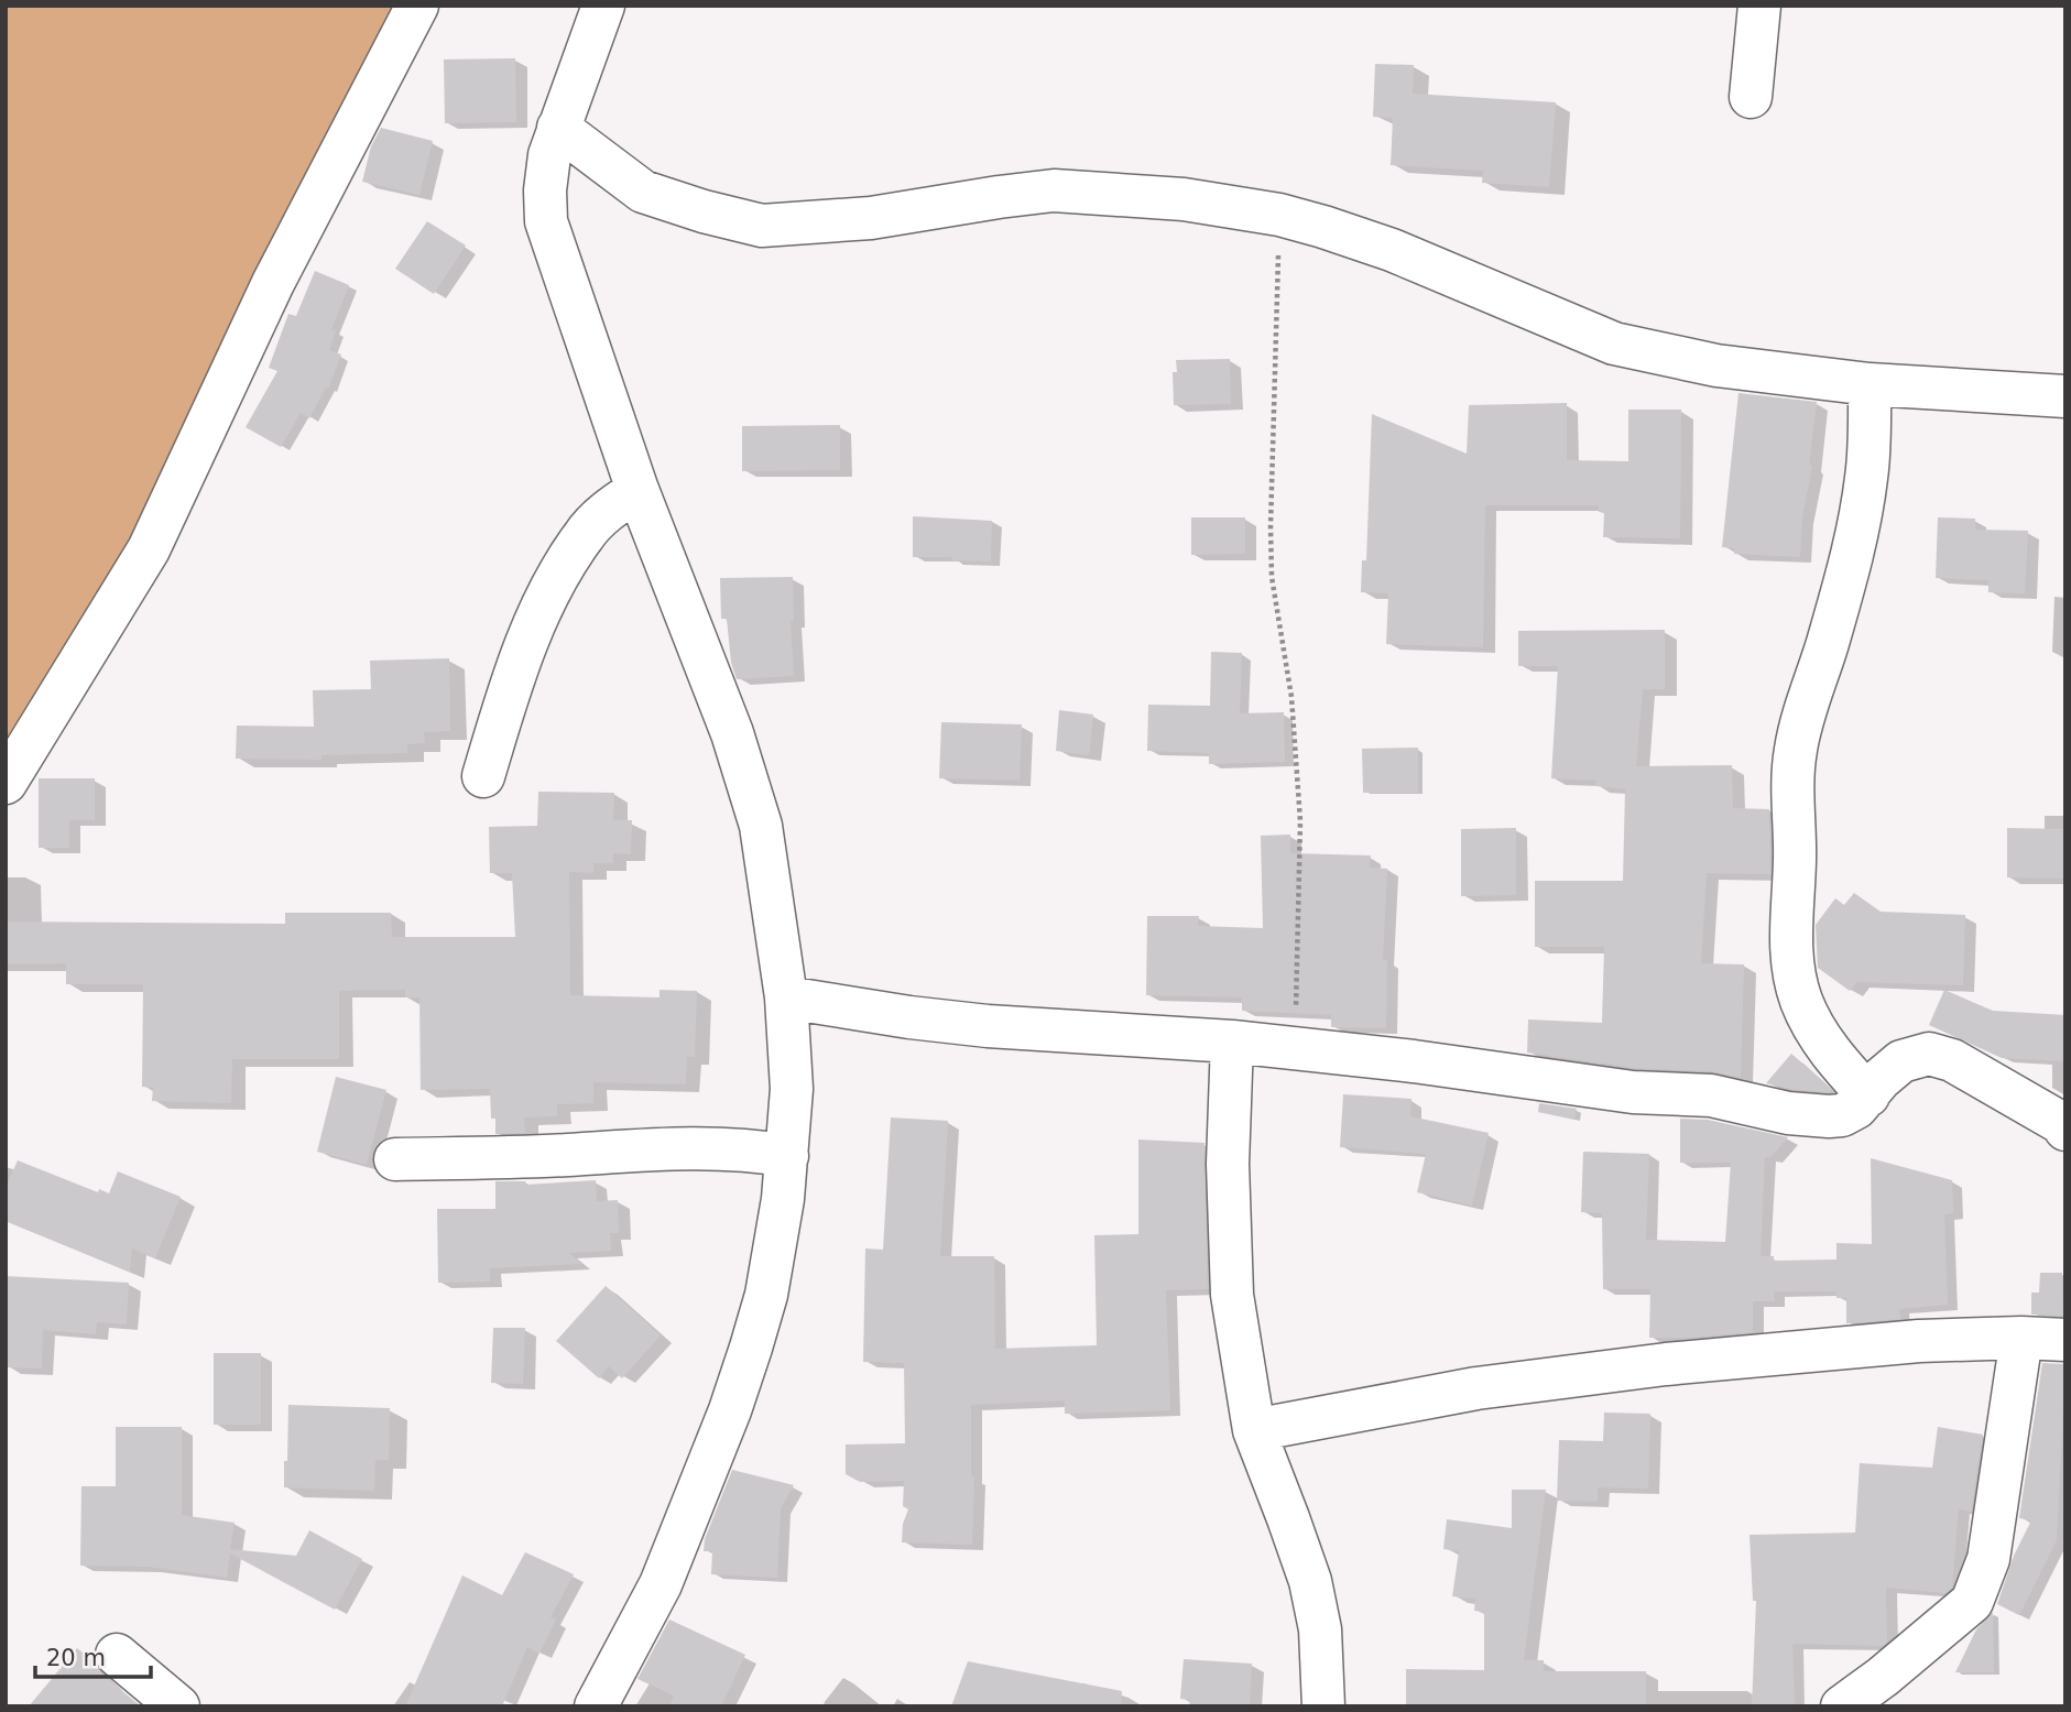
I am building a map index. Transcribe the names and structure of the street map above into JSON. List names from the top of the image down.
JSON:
{
  "scale_bar": "20 m"
}
